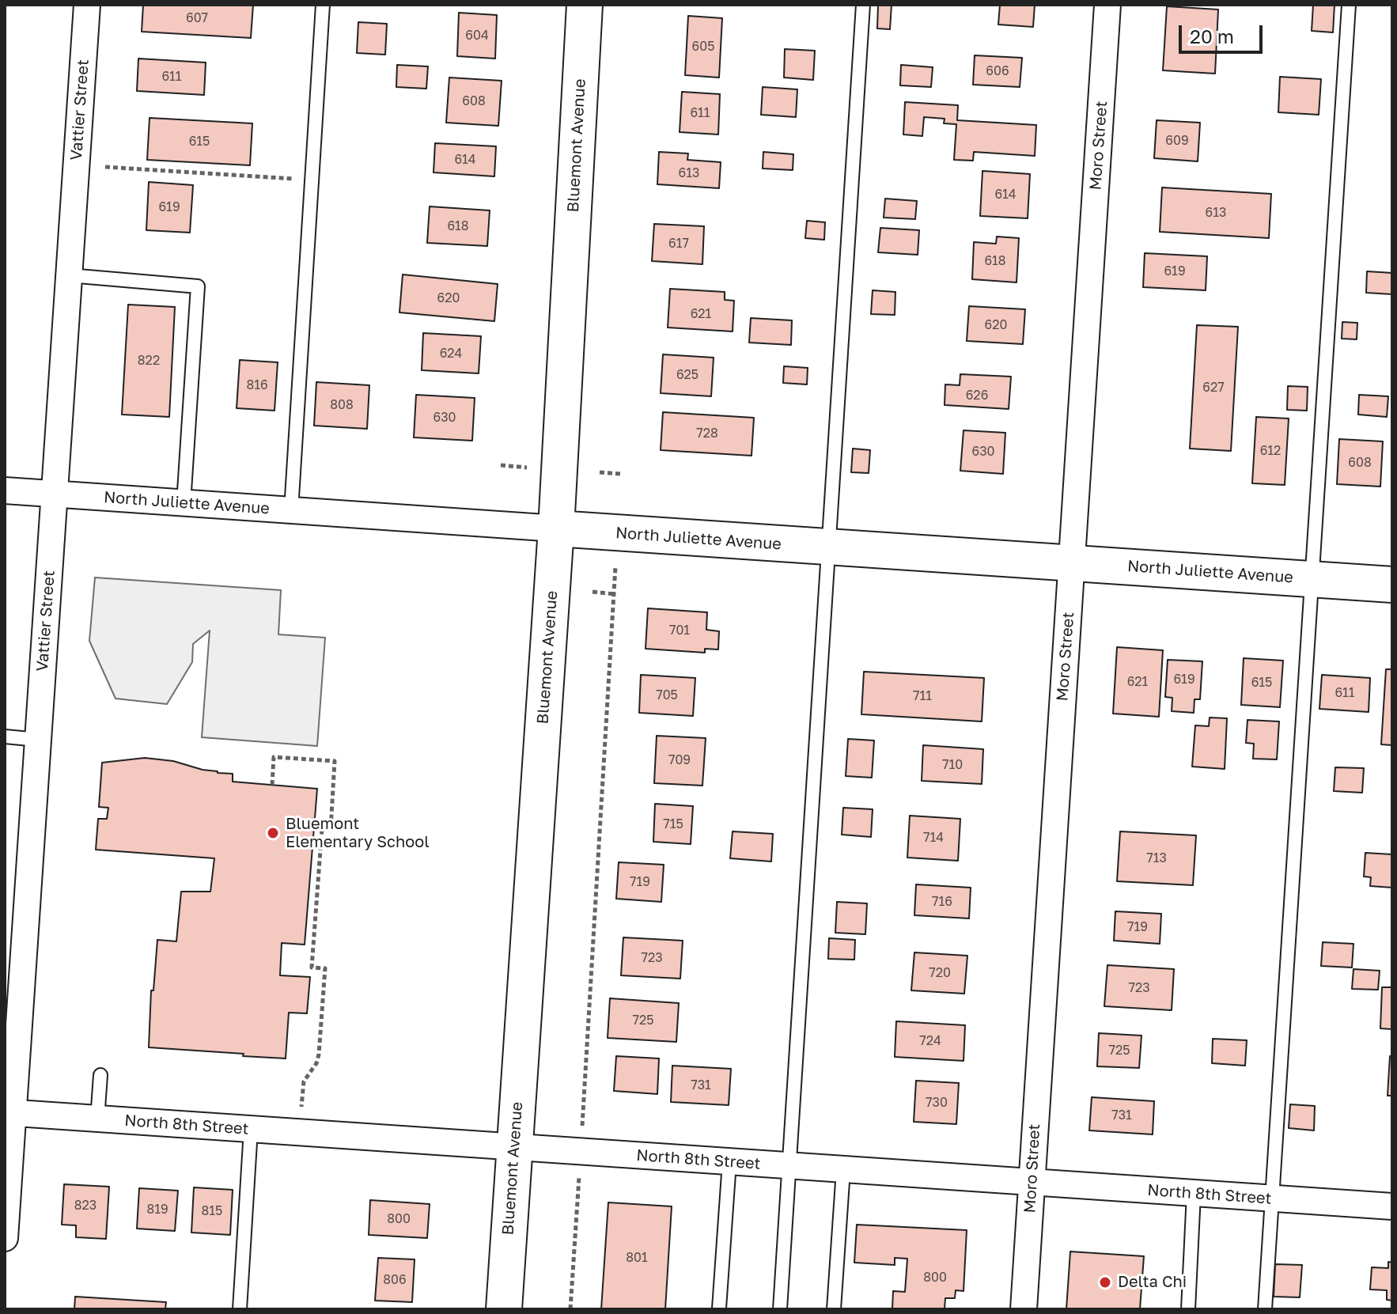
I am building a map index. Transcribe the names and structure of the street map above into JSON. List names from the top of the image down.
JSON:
{
  "streets": {
    "main road": ["Bluemont Avenue", "North Juliette Avenue"],
    "street": ["Vattier Street", "Moro Street", "North 8th Street"]
  },
  "crossings": [
    ["Vattier Street", "North Juliette Avenue"],
    ["Vattier Street", "North 8th Street"],
    ["Bluemont Avenue", "North Juliette Avenue"],
    ["Bluemont Avenue", "North 8th Street"],
    ["Moro Street", "North Juliette Avenue"],
    ["Moro Street", "North 8th Street"]
  ],
  "places": ["Bluemont Elementary School", "Delta Chi"],
  "house_numbers": [
    "607",
    "604",
    "605",
    "606",
    "611",
    "608",
    "611",
    "609",
    "615",
    "614",
    "613",
    "614",
    "619",
    "613",
    "618",
    "617",
    "618",
    "619",
    "620",
    "621",
    "620",
    "624",
    "822",
    "625",
    "816",
    "627",
    "626",
    "808",
    "630",
    "728",
    "612",
    "630",
    "608",
    "701",
    "619",
    "621",
    "615",
    "611",
    "705",
    "711",
    "709",
    "710",
    "715",
    "714",
    "713",
    "719",
    "716",
    "719",
    "723",
    "720",
    "723",
    "725",
    "724",
    "725",
    "731",
    "730",
    "731",
    "823",
    "819",
    "815",
    "800",
    "801",
    "800",
    "806"
  ],
  "scale_bar": "20 m"
}
